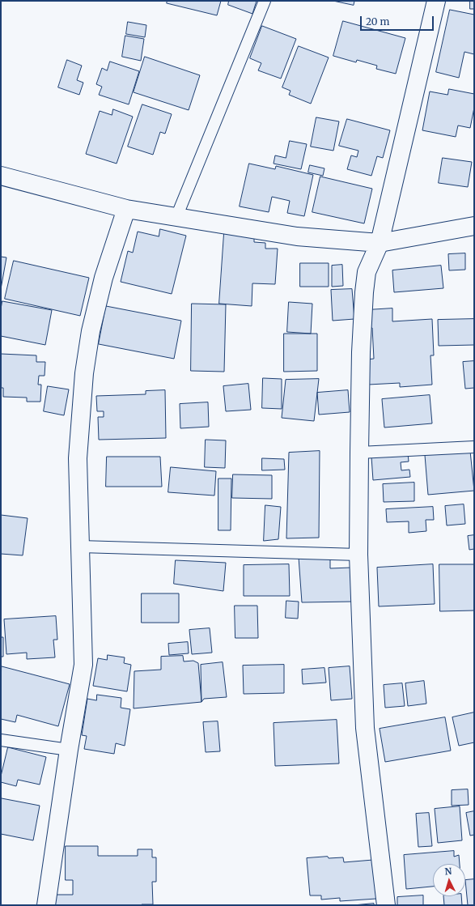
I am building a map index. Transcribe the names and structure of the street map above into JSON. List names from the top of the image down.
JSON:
{
  "scale_bar": "20 m",
  "north": "top"
}
